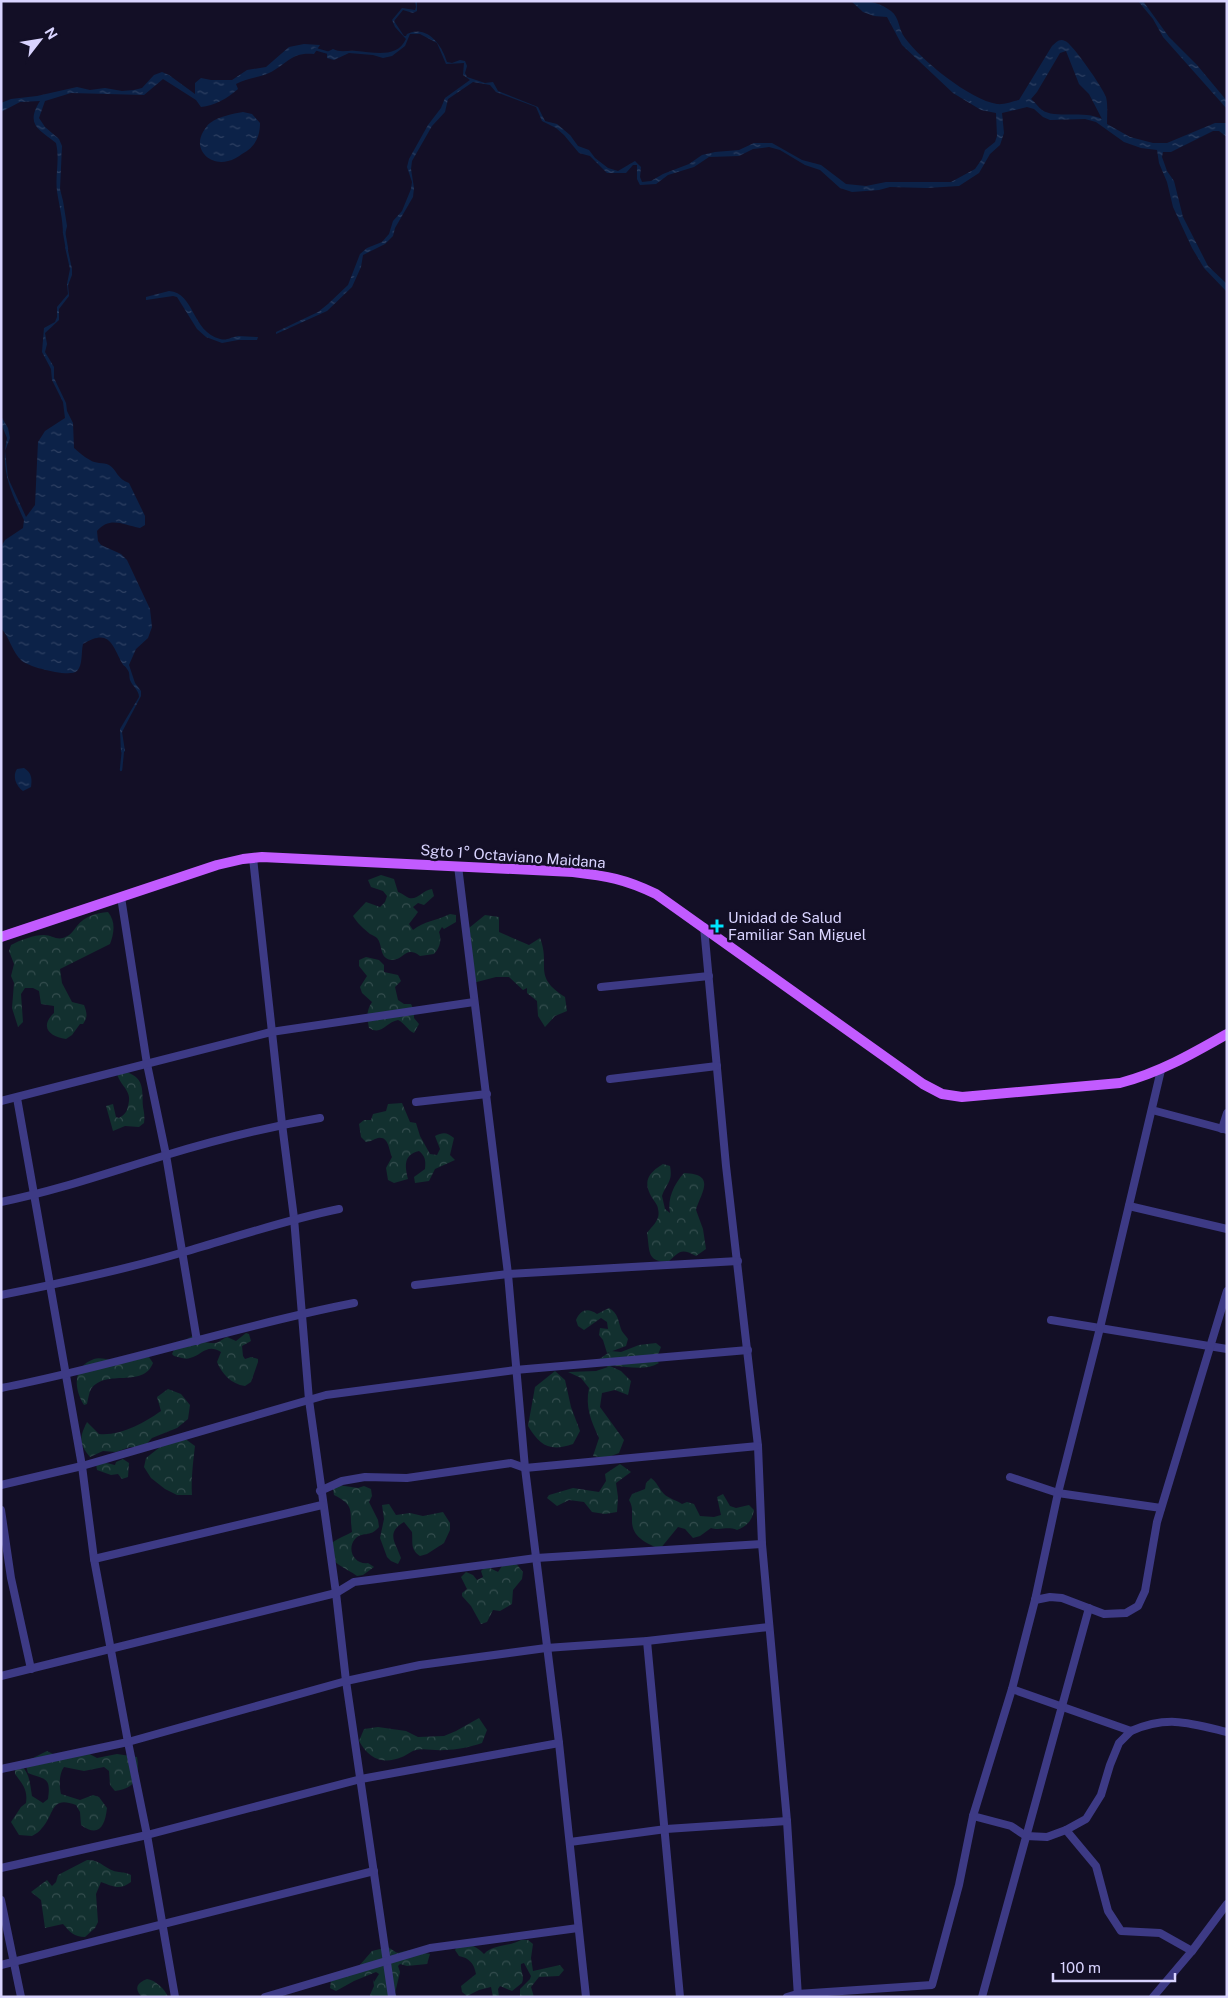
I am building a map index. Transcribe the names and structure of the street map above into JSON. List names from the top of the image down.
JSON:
{
  "streets": {
    "main road": ["Sgto 1° Octaviano Maidana"]
  },
  "places": {
    "health": ["Unidad de Salud Familiar San Miguel"]
  },
  "scale_bar": "100 m",
  "north": "top right"
}
